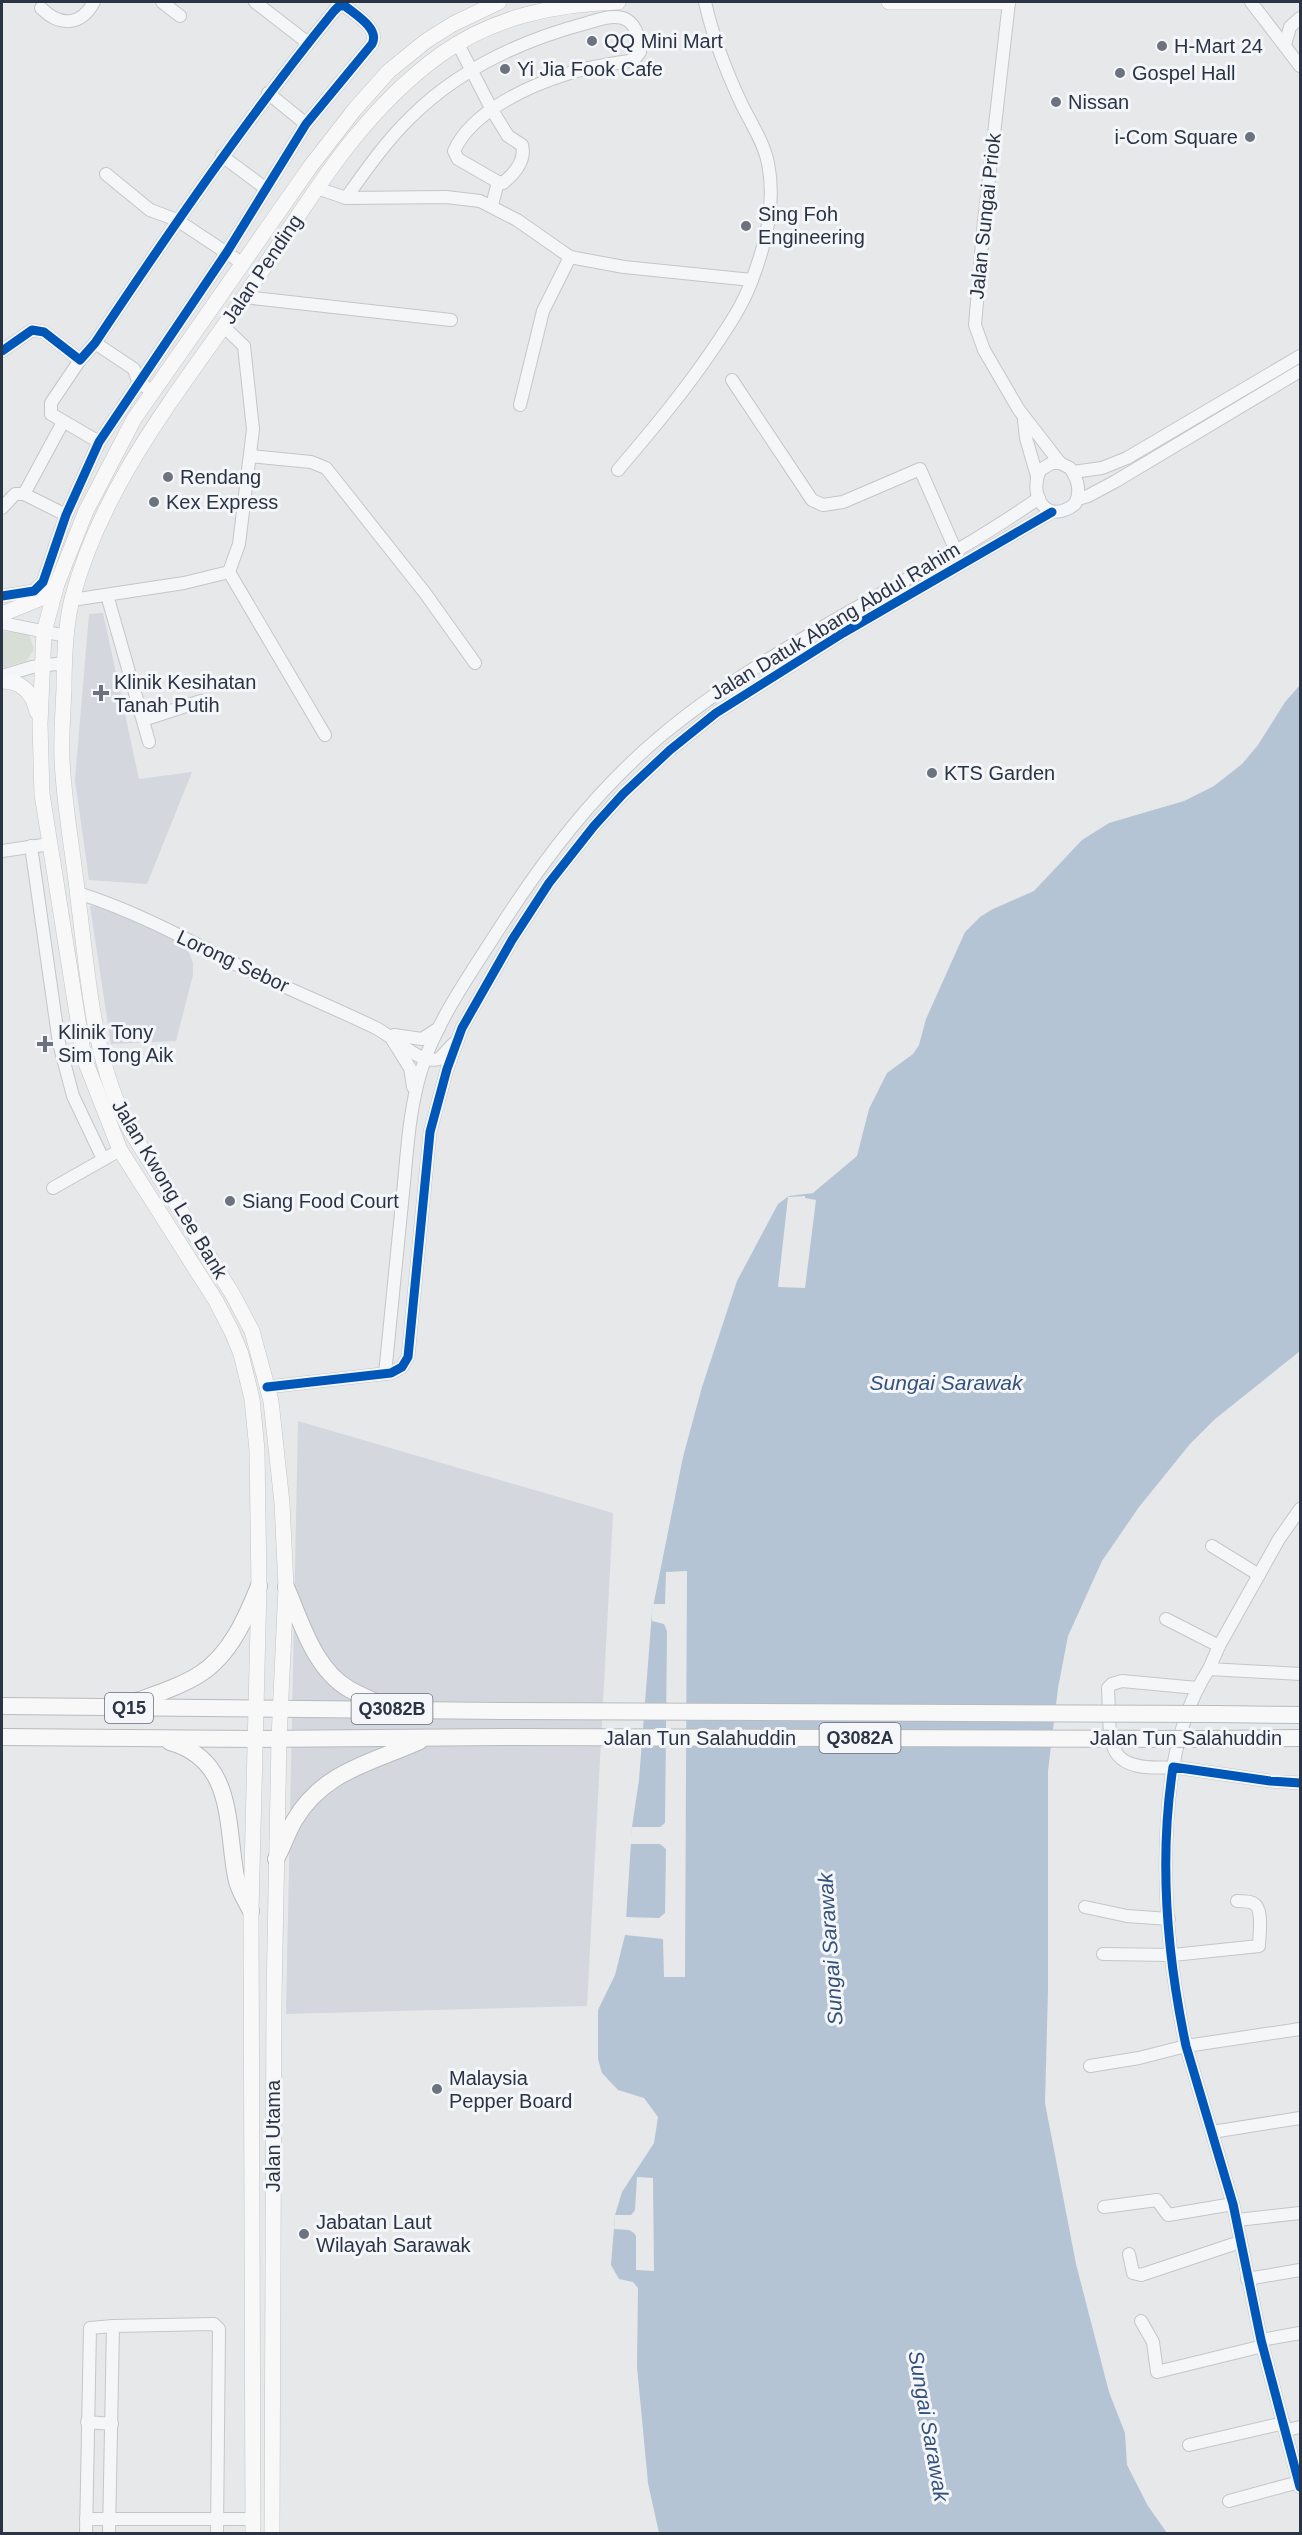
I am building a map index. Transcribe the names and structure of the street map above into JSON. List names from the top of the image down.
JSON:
{
  "streets": {
    "highway": [
      "Q15",
      "Q3082B",
      "Jalan Tun Salahuddin",
      "Q3082A"
    ],
    "main road": ["Jalan Pending", "Jalan Kwong Lee Bank", "Jalan Utama"],
    "street": ["Jalan Sungai Priok", "Jalan Datuk Abang Abdul Rahim", "Lorong Sebor"]
  },
  "crossings": [
    ["Jalan Pending", "Jalan Kwong Lee Bank"],
    ["Lorong Sebor", "Jalan Kwong Lee Bank"],
    ["Jalan Kwong Lee Bank", "Q15"],
    ["Jalan Kwong Lee Bank", "Jalan Tun Salahuddin"],
    ["Jalan Kwong Lee Bank", "Jalan Utama"],
    ["Q15", "Jalan Tun Salahuddin"],
    ["Q15", "Jalan Utama"],
    ["Jalan Tun Salahuddin", "Jalan Utama"]
  ],
  "water": ["Sungai Sarawak"],
  "places": {
    "other": [
      "QQ Mini Mart",
      "H-Mart 24",
      "Yi Jia Fook Cafe",
      "Gospel Hall",
      "Nissan",
      "i-Com Square",
      "Sing Foh Engineering",
      "Rendang",
      "Kex Express",
      "KTS Garden",
      "Siang Food Court",
      "Malaysia Pepper Board",
      "Jabatan Laut Wilayah Sarawak"
    ],
    "health": ["Klinik Kesihatan Tanah Putih", "Klinik Tony Sim Tong Aik"]
  }
}
